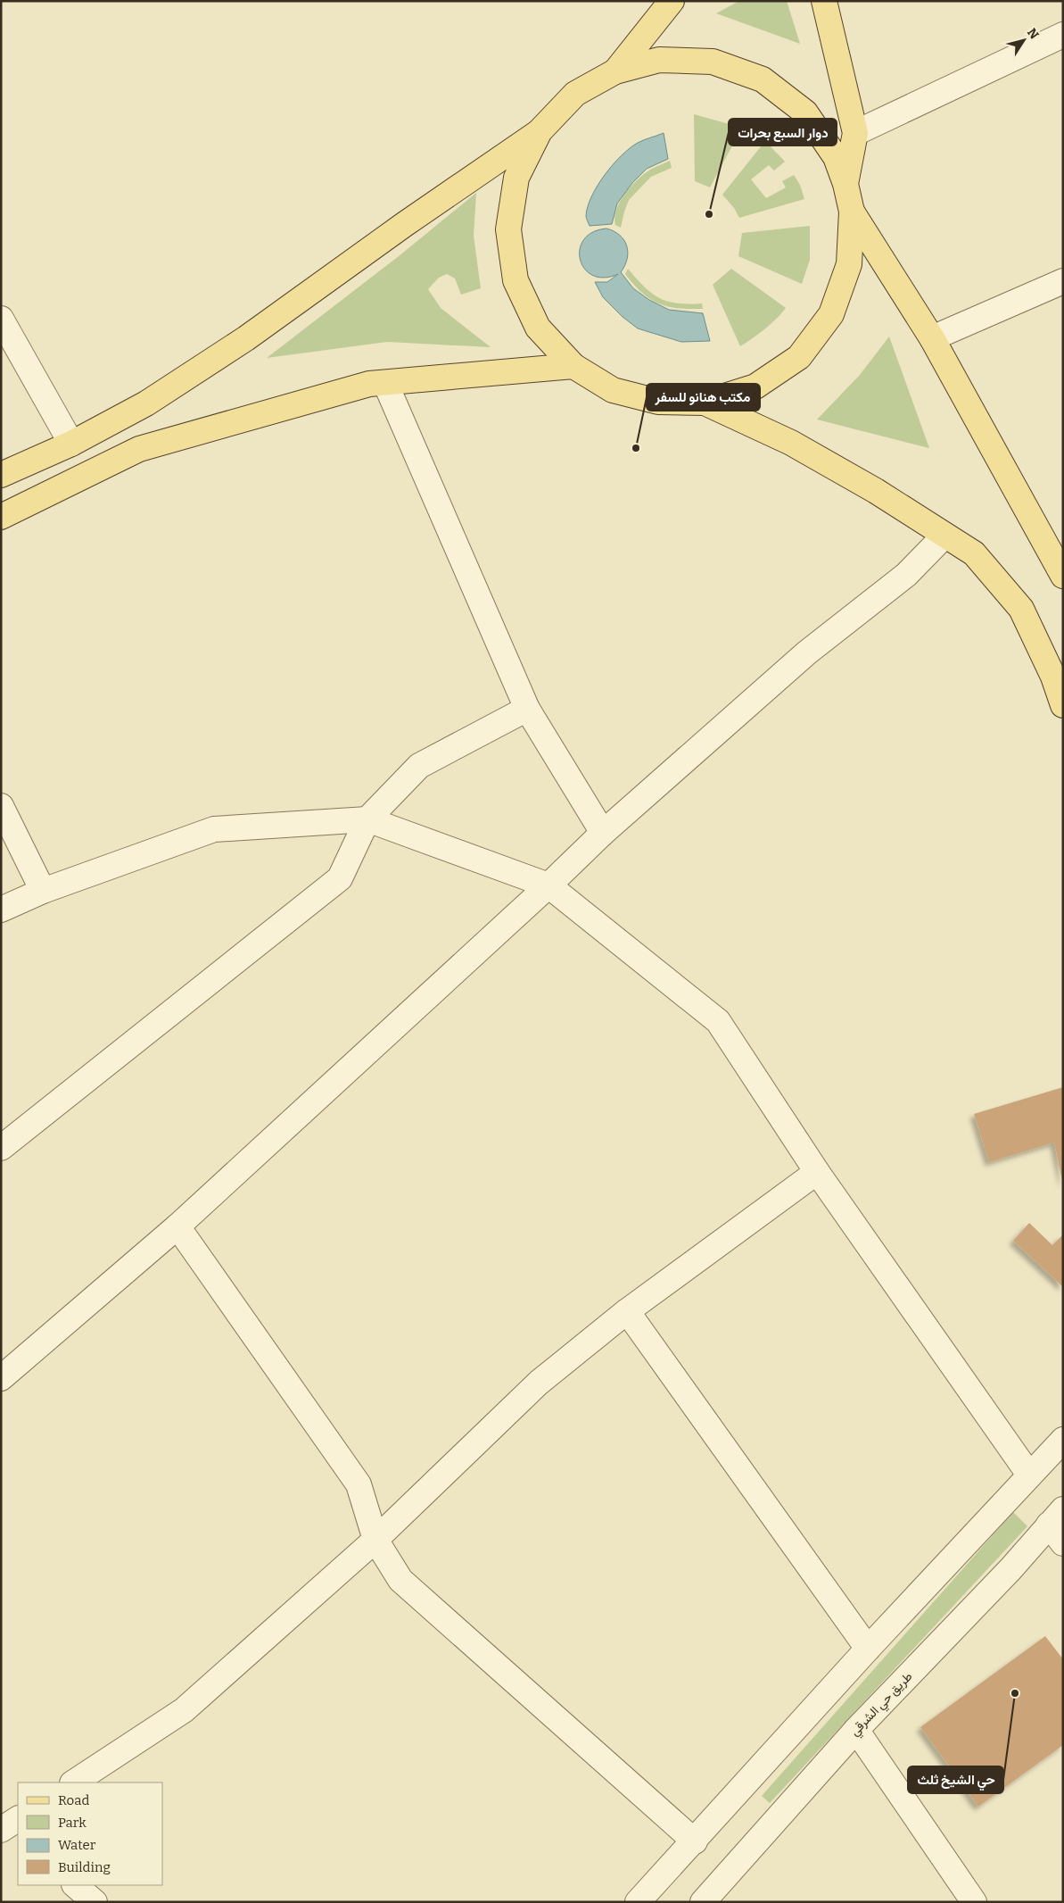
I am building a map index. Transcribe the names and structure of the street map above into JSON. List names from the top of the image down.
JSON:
{
  "streets": {
    "street": ["طريق حي الشرقي"]
  },
  "places": ["دوار السبع بحرات", "مكتب هنانو للسفر", "حي الشيخ ثلث"],
  "legend": [
    "Road",
    "Park",
    "Water",
    "Building"
  ],
  "north": "top right"
}
